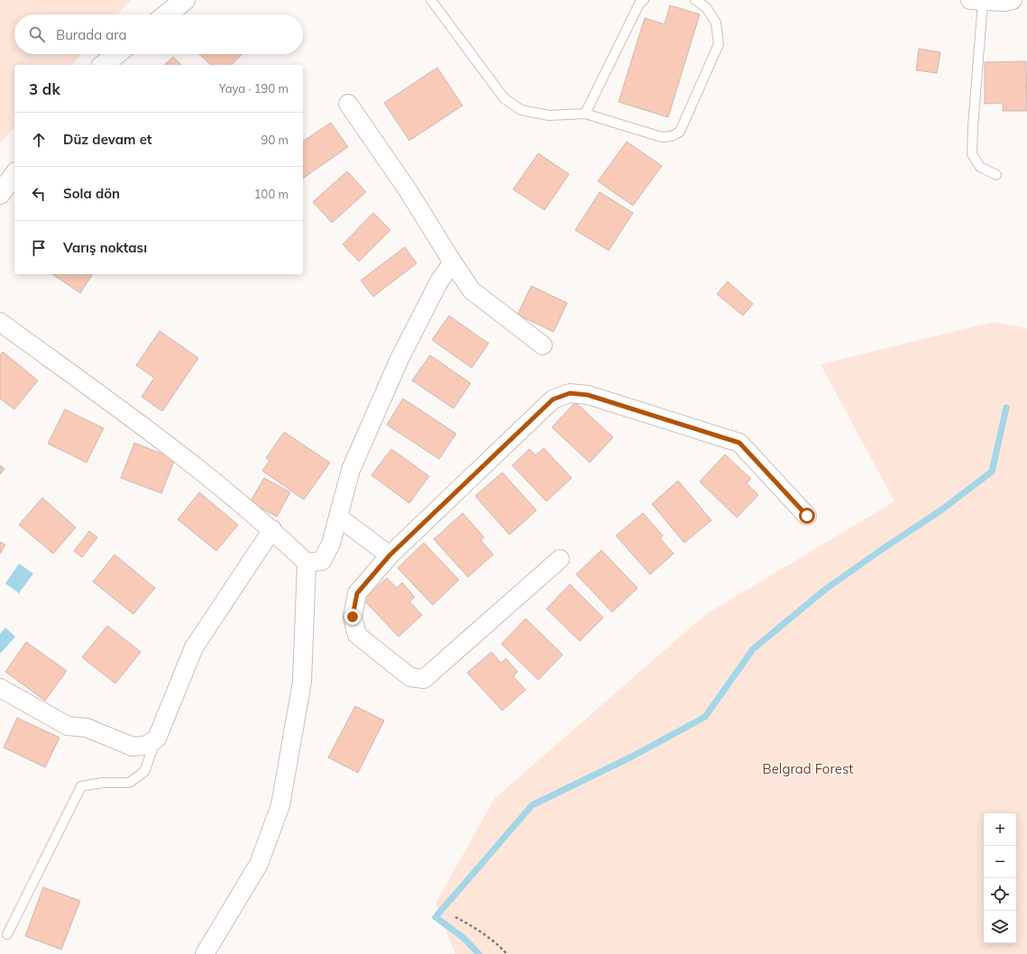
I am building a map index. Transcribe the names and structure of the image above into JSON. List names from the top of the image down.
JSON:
{
  "parks": ["Belgrad Forest"],
  "page": {
    "search": "Burada ara",
    "heading": ["3 dk", "Yaya · 190 m"],
    "list": [
      ["Düz devam et", "90 m"],
      ["Sola dön", "100 m"],
      "Varış noktası"
    ],
    "map_buttons": ["+", "−"]
  }
}
